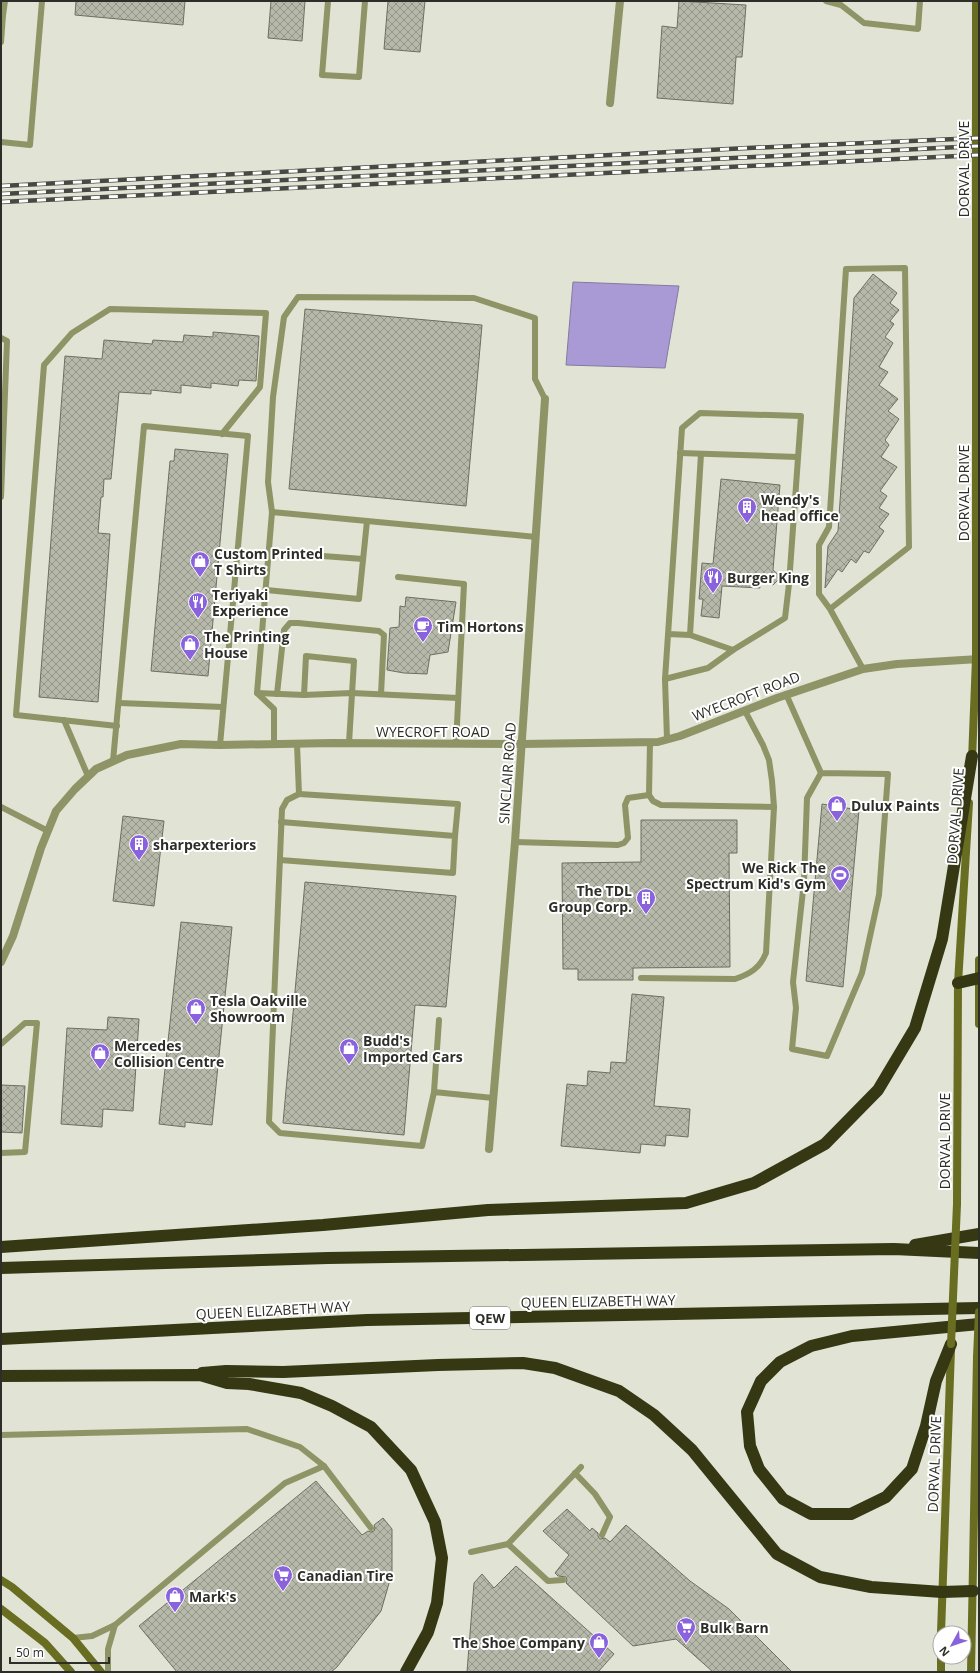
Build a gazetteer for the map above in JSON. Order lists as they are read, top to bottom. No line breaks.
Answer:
{"streets":{"highway":["QUEEN ELIZABETH WAY","QEW"],"main road":["DORVAL DRIVE"],"street":["WYECROFT ROAD","SINCLAIR ROAD"]},"crossings":[["DORVAL DRIVE","WYECROFT ROAD"],["WYECROFT ROAD","SINCLAIR ROAD"]],"places":{"building":["Wendy's head office","sharpexteriors","The TDL Group Corp."],"shop":["Custom Printed T Shirts","The Printing House","Dulux Paints","Tesla Oakville Showroom","Budd's Imported Cars","Mercedes Collision Centre","Mark's","The Shoe Company"],"restaurant":["Burger King","Teriyaki Experience"],"cafe":["Tim Hortons"],"sports":["We Rick The Spectrum Kid's Gym"],"supermarket":["Canadian Tire","Bulk Barn"]},"scale_bar":"50 m","north":"bottom left"}
